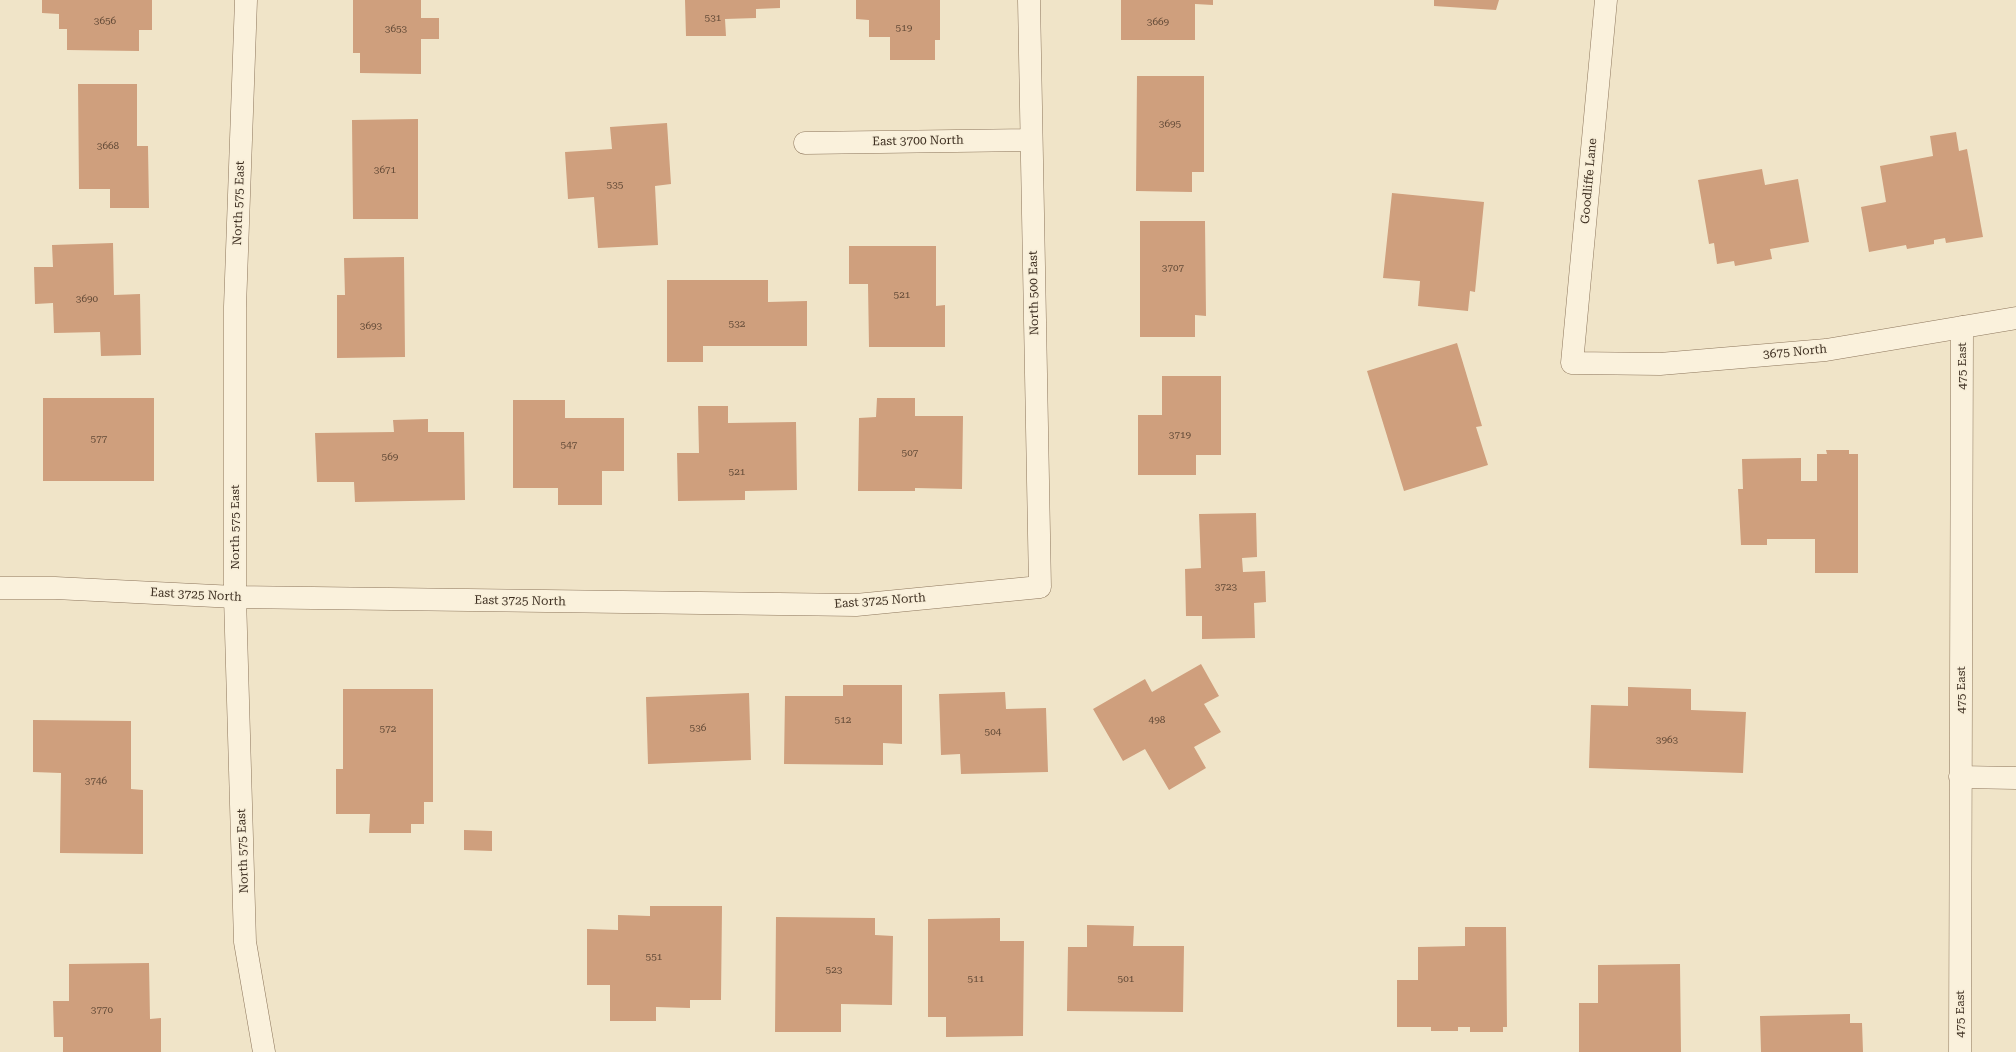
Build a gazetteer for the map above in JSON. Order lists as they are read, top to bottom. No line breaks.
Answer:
{"streets":{"street":["East 3700 North","Goodliffe Lane","North 575 East","North 500 East","3675 North","475 East","East 3725 North"]},"crossings":[["East 3700 North","North 500 East"],["Goodliffe Lane","3675 North"],["North 575 East","East 3725 North"],["North 500 East","East 3725 North"],["3675 North","475 East"]],"house_numbers":["531","3656","3669","519","3653","3695","3668","3671","535","3707","521","3690","532","3693","3719","577","547","507","569","521","3723","512","498","536","572","504","3963","3746","551","523","511","501","3770"]}
